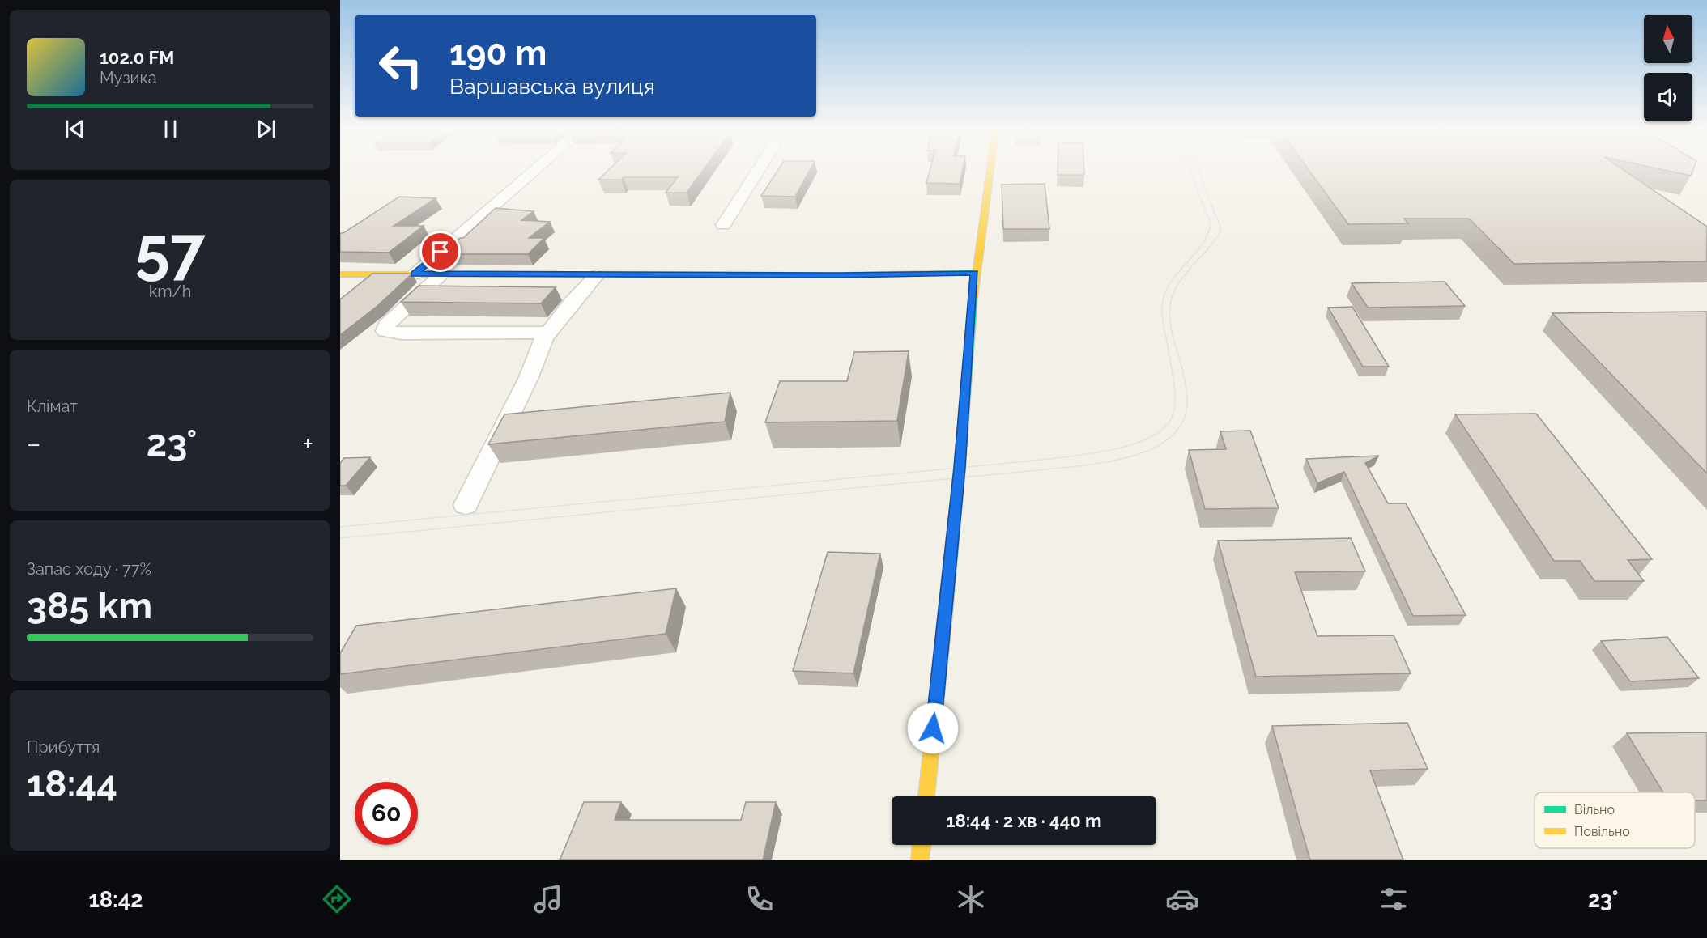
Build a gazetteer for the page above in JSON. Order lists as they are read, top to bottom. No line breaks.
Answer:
{"legend":["Вільно","Повільно"],"north":"top","page":{"turn":["190 m","Варшавська вулиця"],"song":["102.0 FM","Музика"],"tile":[["57","km/h"],"Клімат",["Запас ходу · 77%","385 km"],["Прибуття","18:44"]],"heat":["−","23°","+"],"limit":"60","trip":"18:44 · 2 хв · 440 m","tabs":["18:42","23°"]}}
